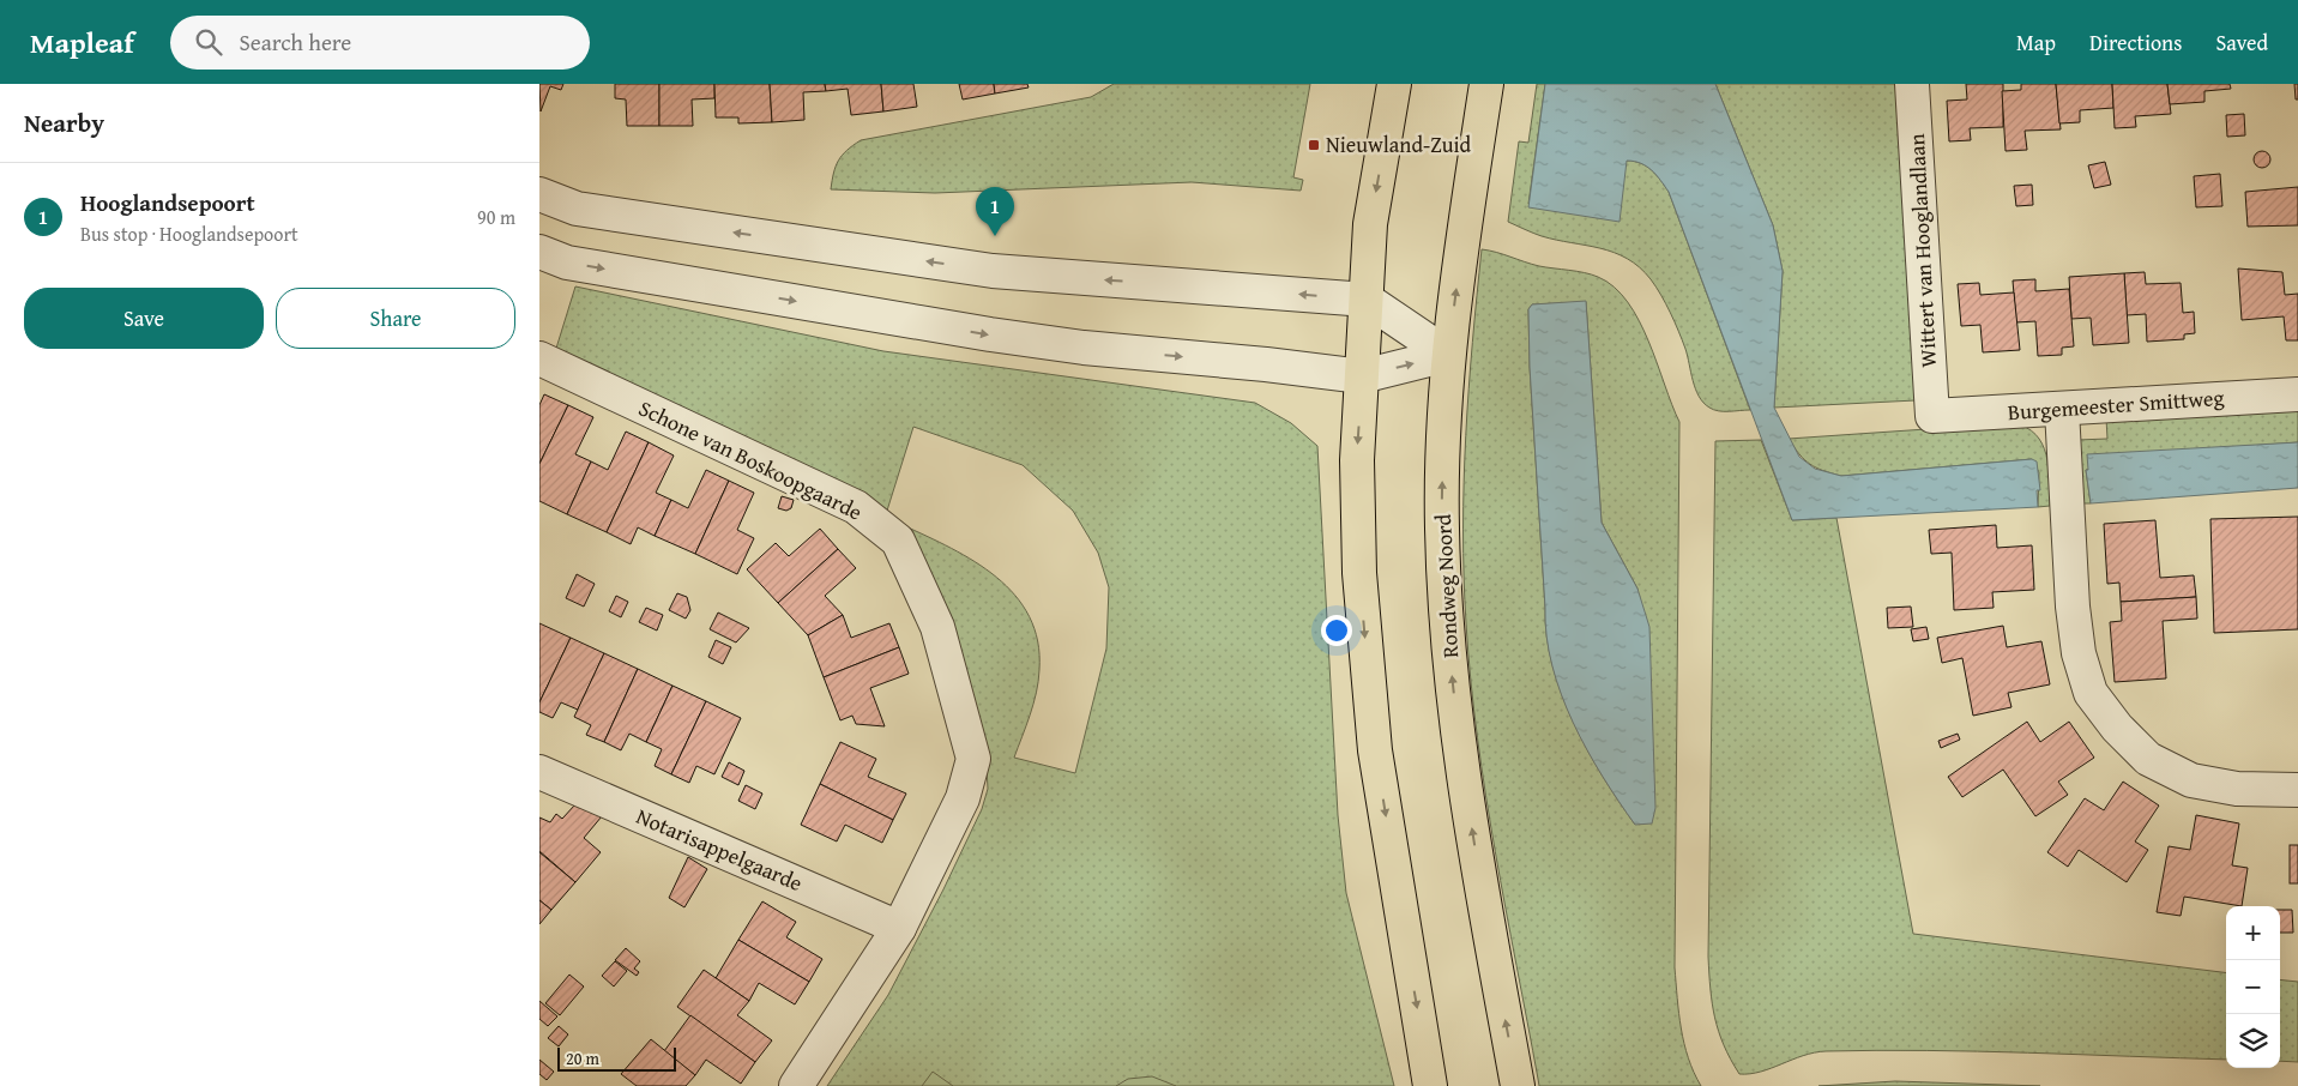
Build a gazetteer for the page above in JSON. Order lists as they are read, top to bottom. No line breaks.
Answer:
{"streets":{"main road":["Rondweg Noord"],"street":["Wittert van Hooglandlaan","Burgemeester Smittweg","Schone van Boskoopgaarde","Notarisappelgaarde"]},"crossings":[["Wittert van Hooglandlaan","Burgemeester Smittweg"],["Schone van Boskoopgaarde","Notarisappelgaarde"]],"places":{"transit":["Nieuwland-Zuid"]},"scale_bar":"20 m","page":{"header":"Mapleaf","search":"Search here","nav":["Map","Directions","Saved"],"heading":"Nearby","list":[{"mark":"1","name":"Hooglandsepoort","note":"Bus stop · Hooglandsepoort","value":"90 m"}],"pins":"1","buttons":["Save","Share"],"map_buttons":["+","−"],"scale":"20 m"}}
